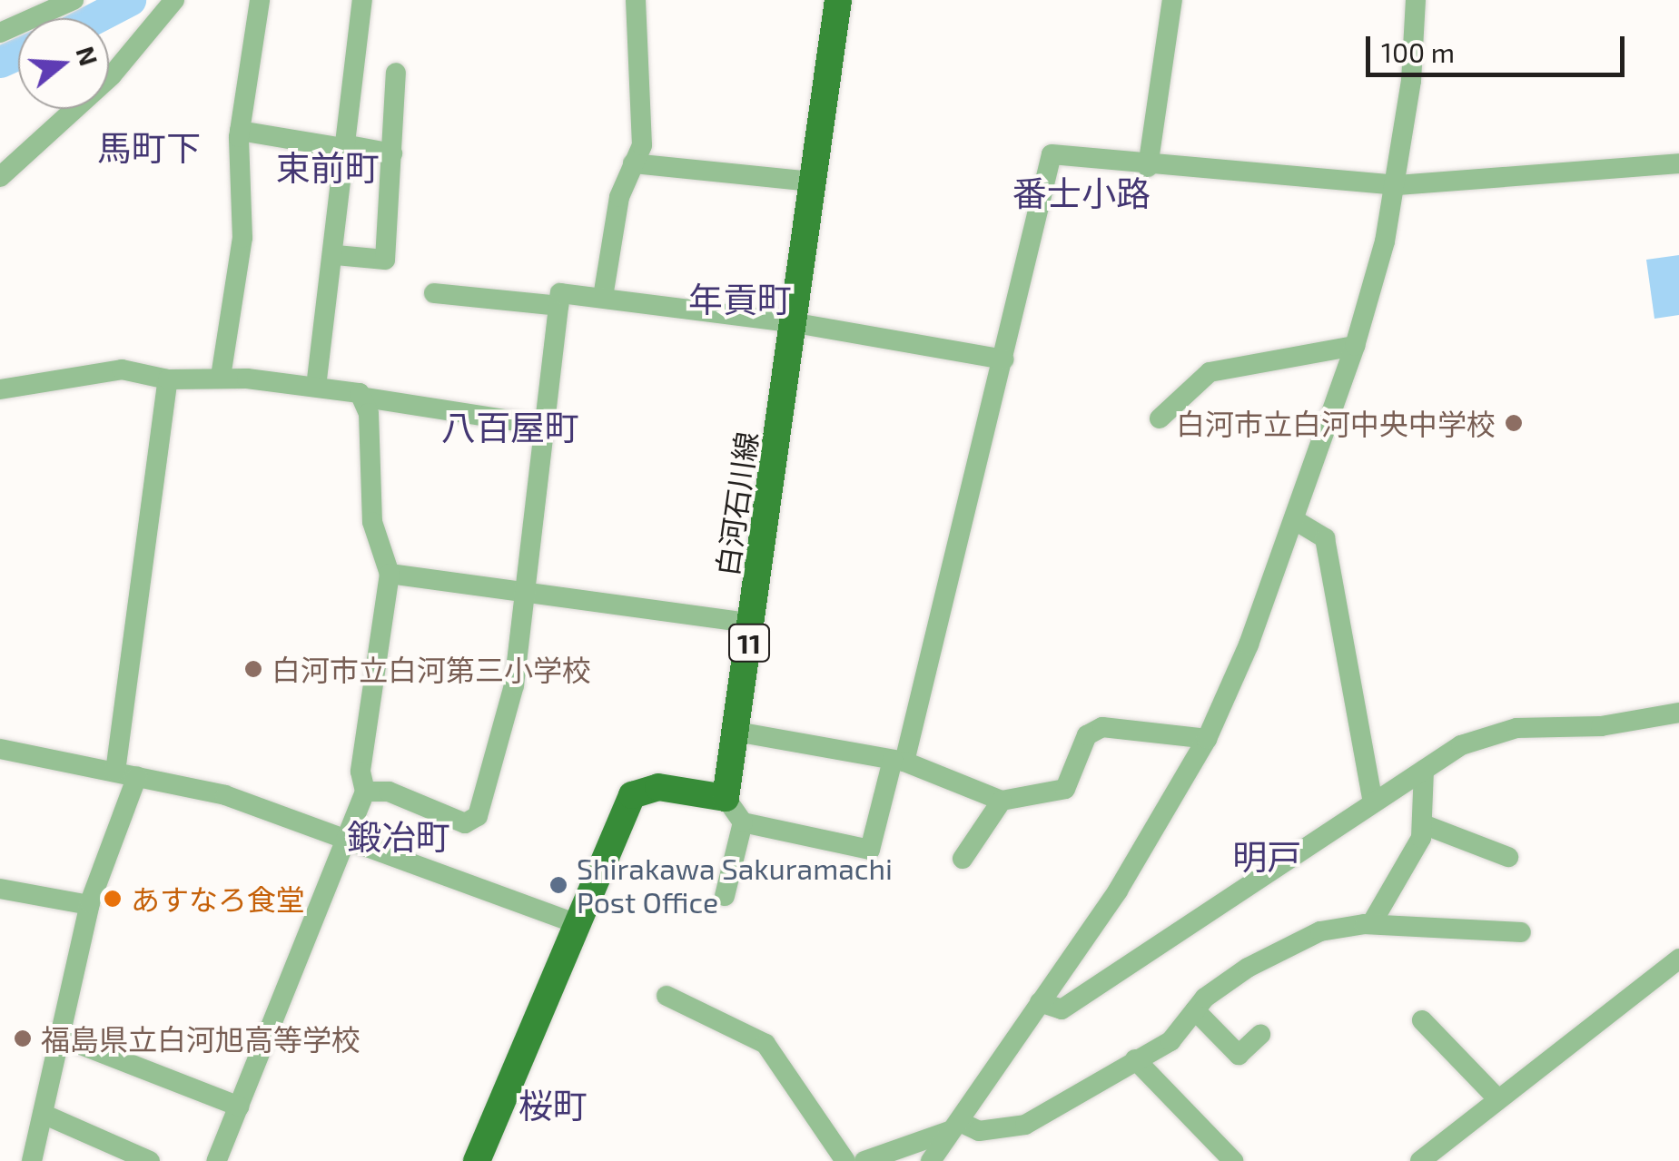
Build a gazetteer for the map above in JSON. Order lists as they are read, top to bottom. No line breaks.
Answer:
{"streets":{"main road":["白河石川線","11"]},"districts":["馬町下","束前町","番士小路","年貢町","八百屋町","鍛冶町","明戸","桜町"],"places":["白河市立白河中央中学校","白河市立白河第三小学校","Shirakawa Sakuramachi Post Office","あすなろ食堂","福島県立白河旭高等学校"],"scale_bar":"100 m","north":"right"}
